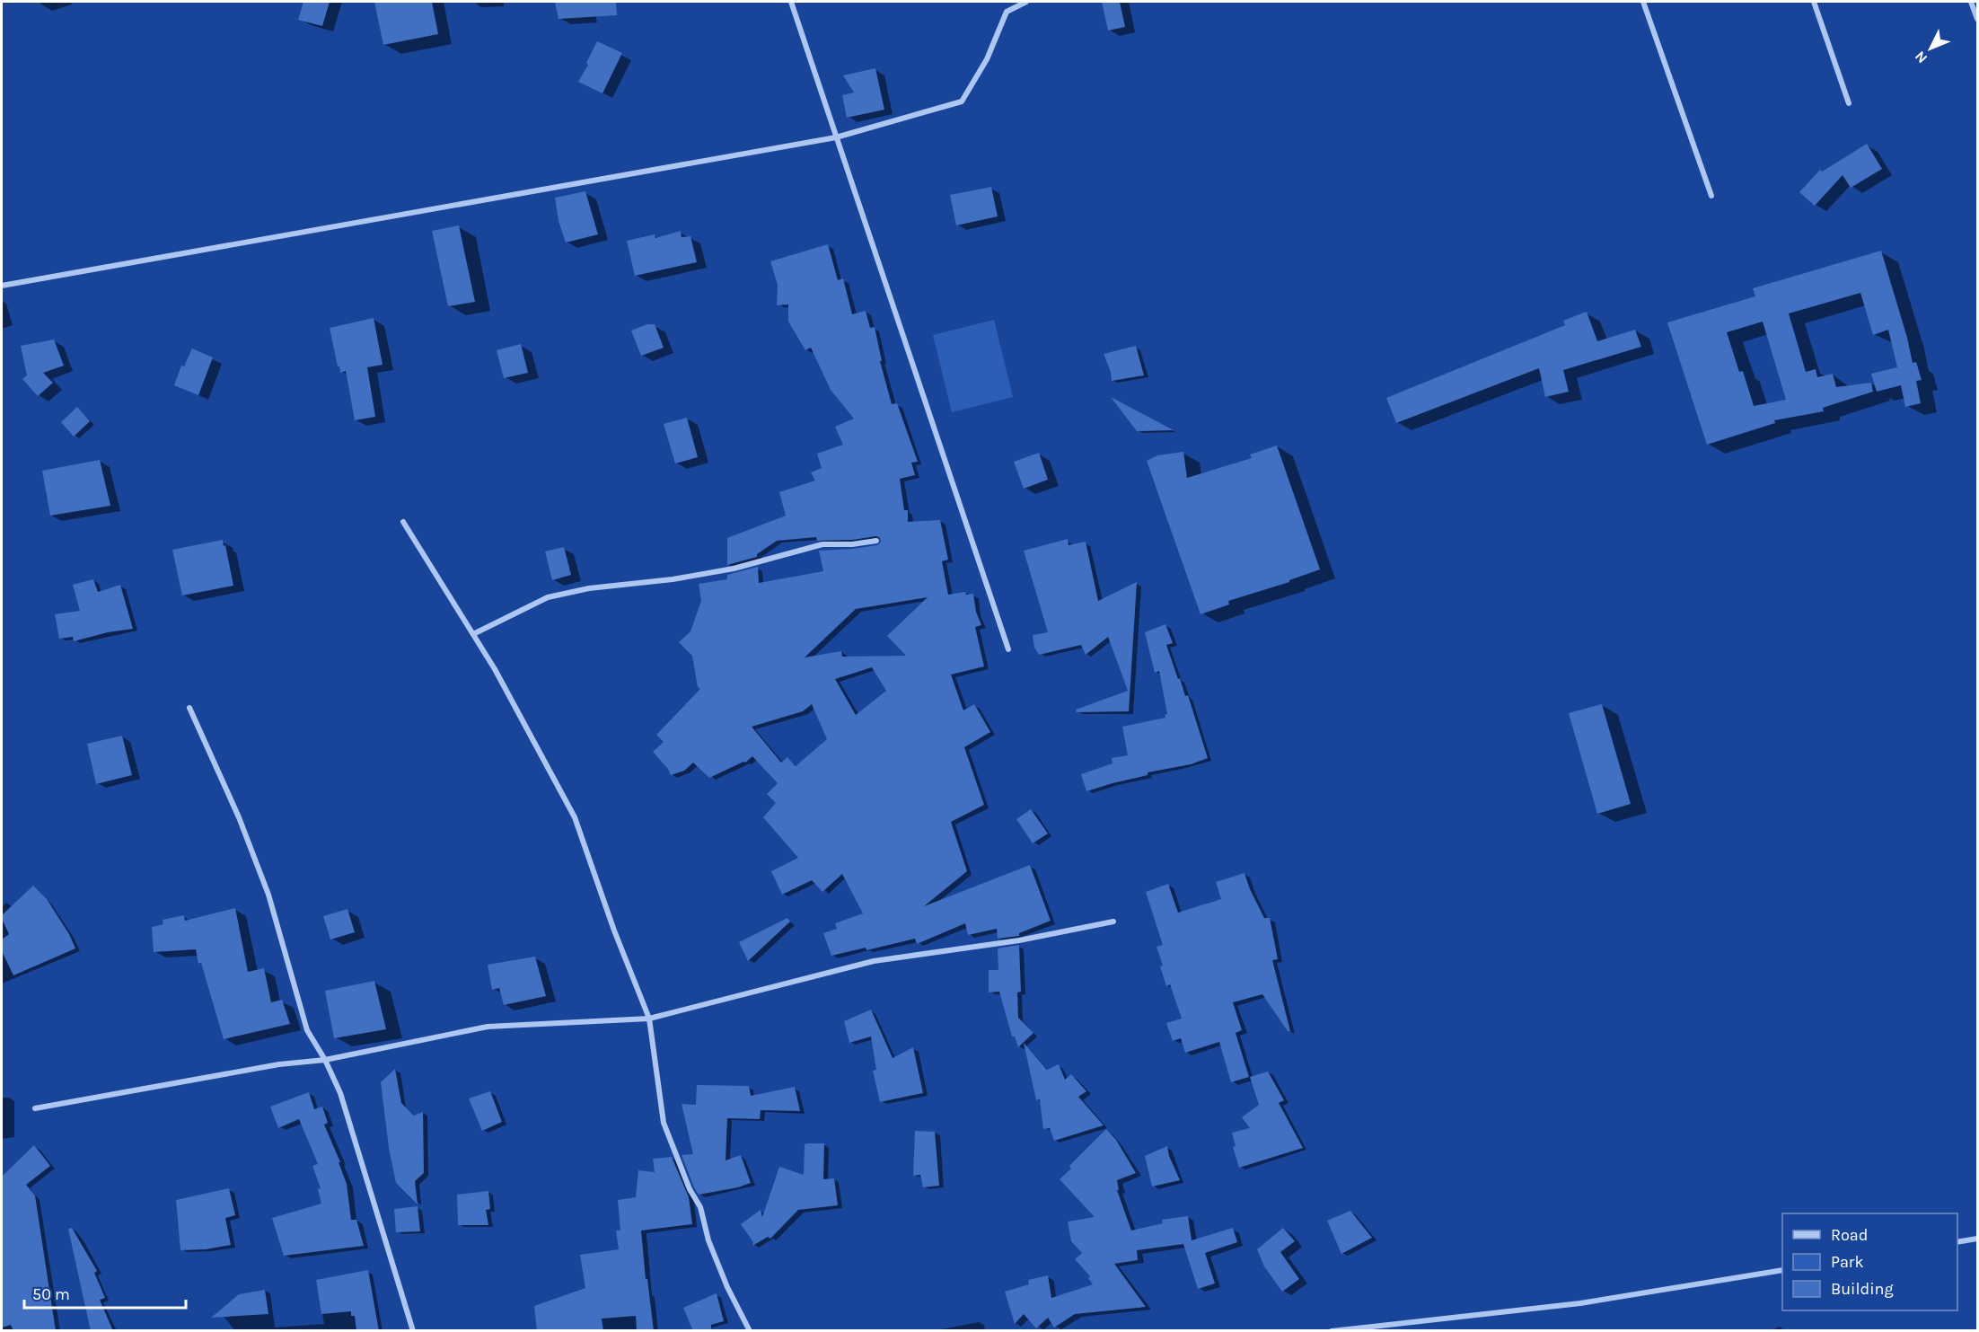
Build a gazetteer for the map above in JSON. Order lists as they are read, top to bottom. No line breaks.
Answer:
{"legend":["Road","Park","Building"],"scale_bar":"50 m","north":"bottom left"}
